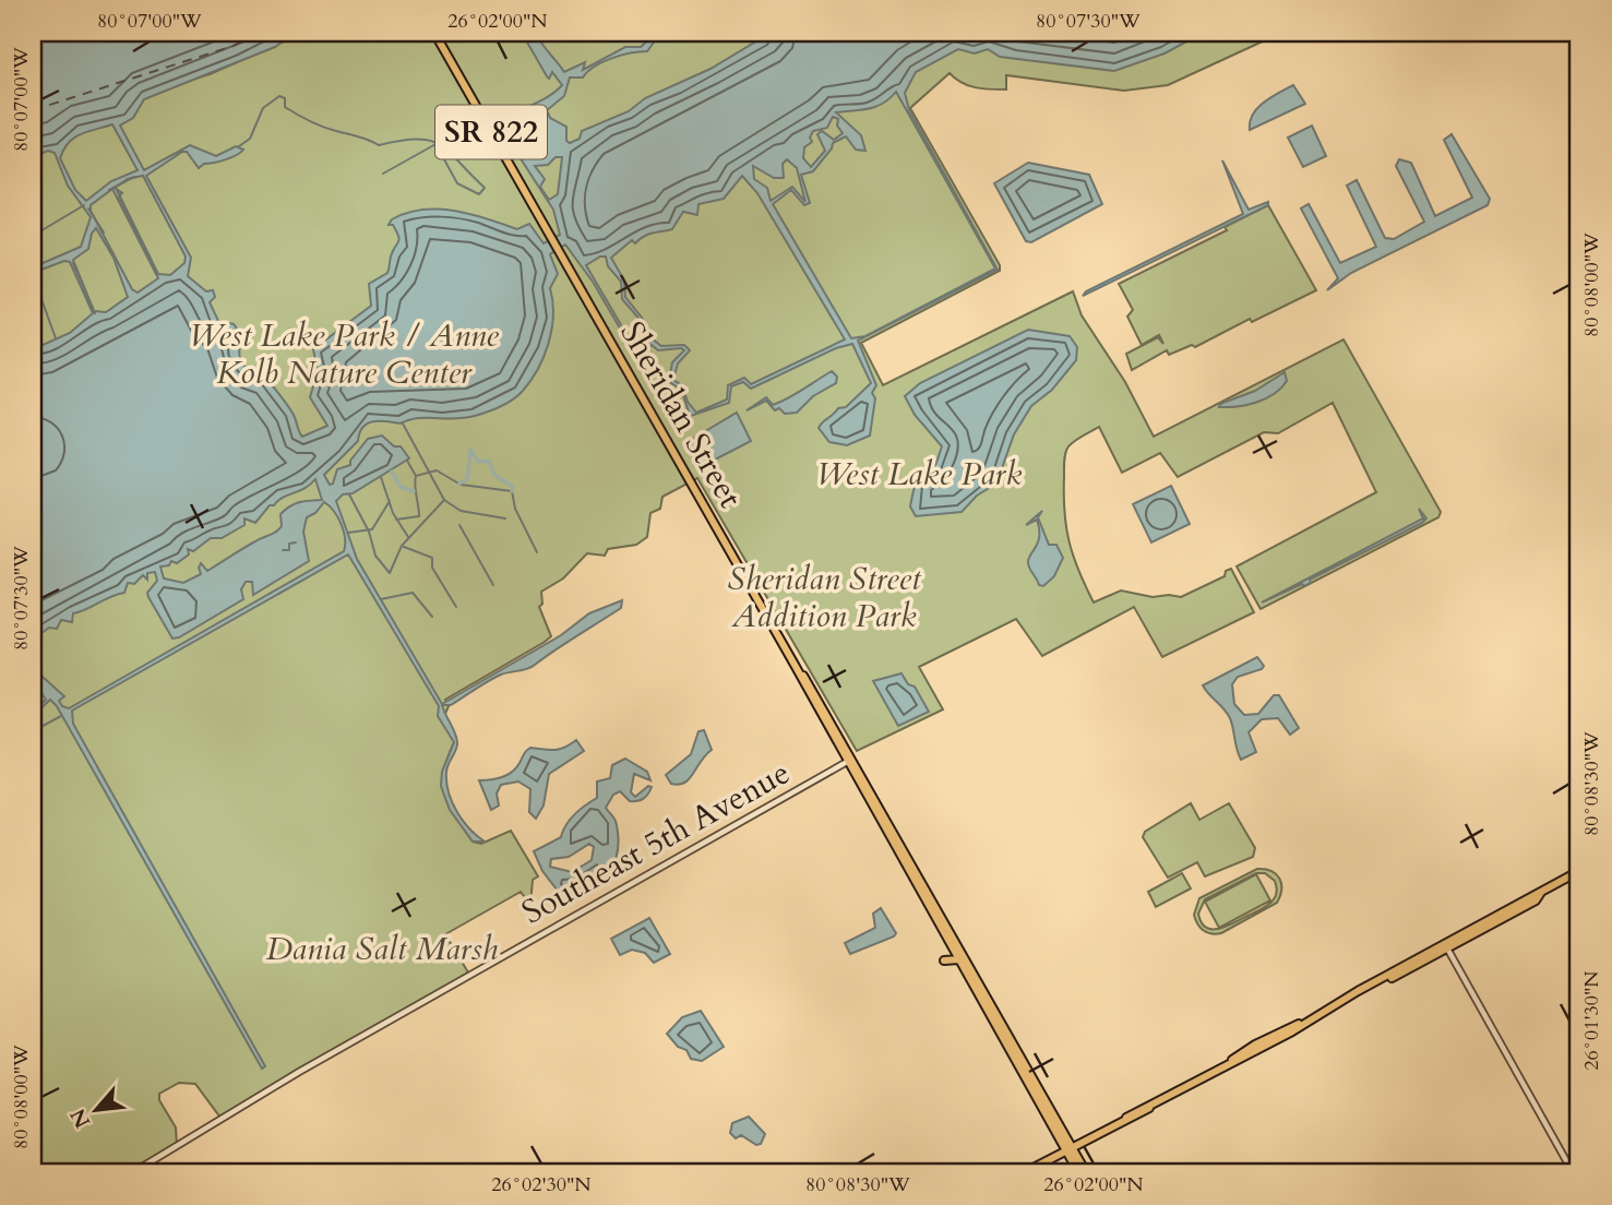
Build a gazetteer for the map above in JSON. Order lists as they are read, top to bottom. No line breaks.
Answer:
{"streets":{"main road":["SR 822","Sheridan Street"],"street":["Southeast 5th Avenue"]},"crossings":[["Sheridan Street","Southeast 5th Avenue"]],"parks":["West Lake Park / Anne Kolb Nature Center","West Lake Park","Sheridan Street Addition Park","Dania Salt Marsh"],"north":"bottom left","coordinates":["80°07'00\"W","26°02'00\"N","80°07'30\"W","80°08'00\"W","80°08'30\"W","26°01'30\"N","26°02'30\"N"]}
